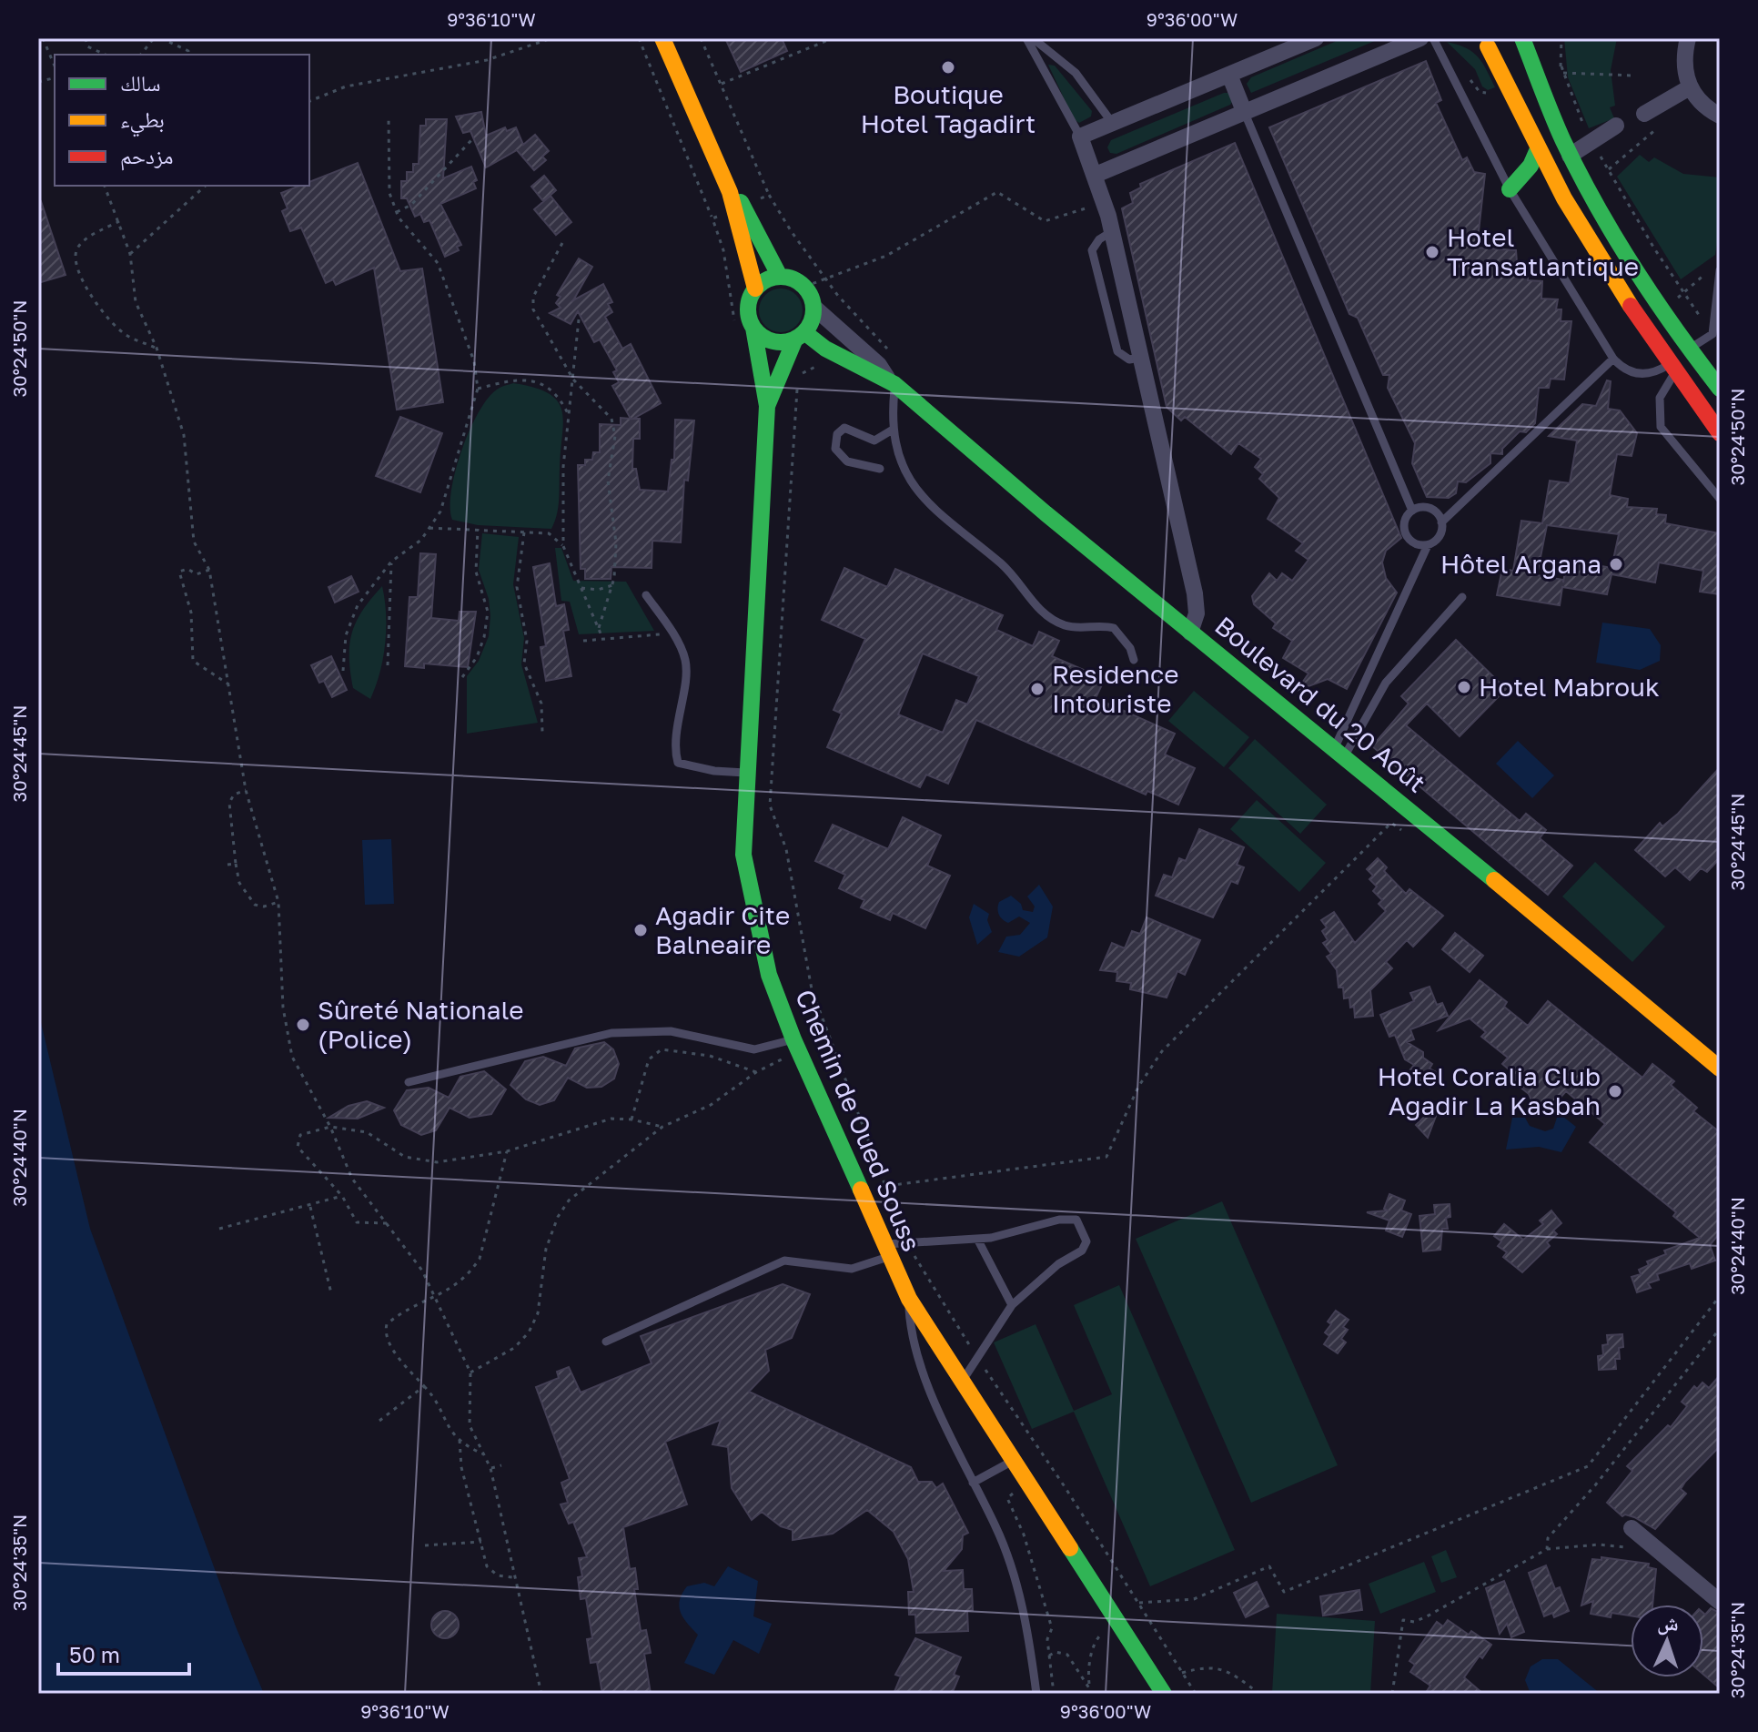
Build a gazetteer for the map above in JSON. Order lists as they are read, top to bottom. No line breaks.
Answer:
{"streets":{"street":["Boulevard du 20 Août","Chemin de Oued Souss"]},"crossings":[["Boulevard du 20 Août","Chemin de Oued Souss"]],"places":["Boutique Hotel Tagadirt","Hotel Transatlantique","Hôtel Argana","Hotel Mabrouk","Residence Intouriste","Agadir Cite Balneaire","Sûreté Nationale (Police)","Hotel Coralia Club Agadir La Kasbah"],"legend":["سالك","بطيء","مزدحم"],"scale_bar":"50 m","north":"top","coordinates":["9°36'10\"W","9°36'00\"W","30°24'50\"N","30°24'45\"N","30°24'40\"N","30°24'35\"N"]}
